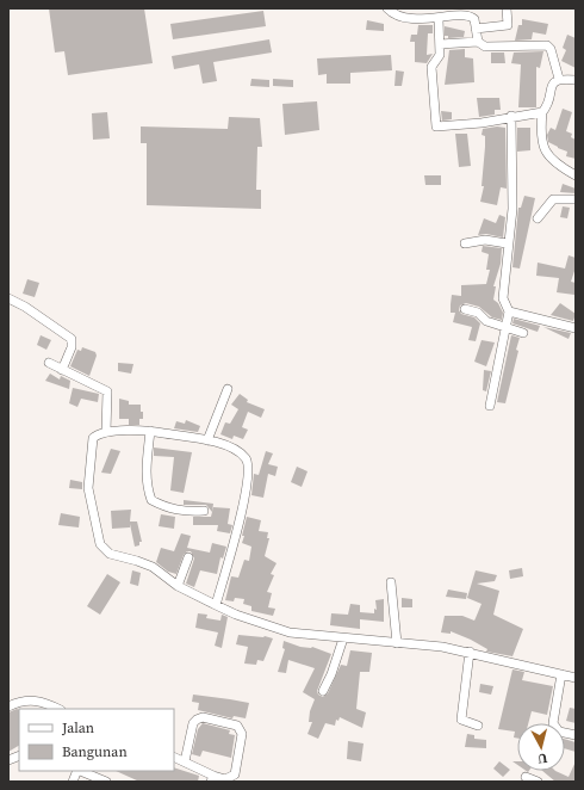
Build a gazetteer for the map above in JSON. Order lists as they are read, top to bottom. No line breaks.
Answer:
{"legend":["Jalan","Bangunan"],"north":"bottom"}
